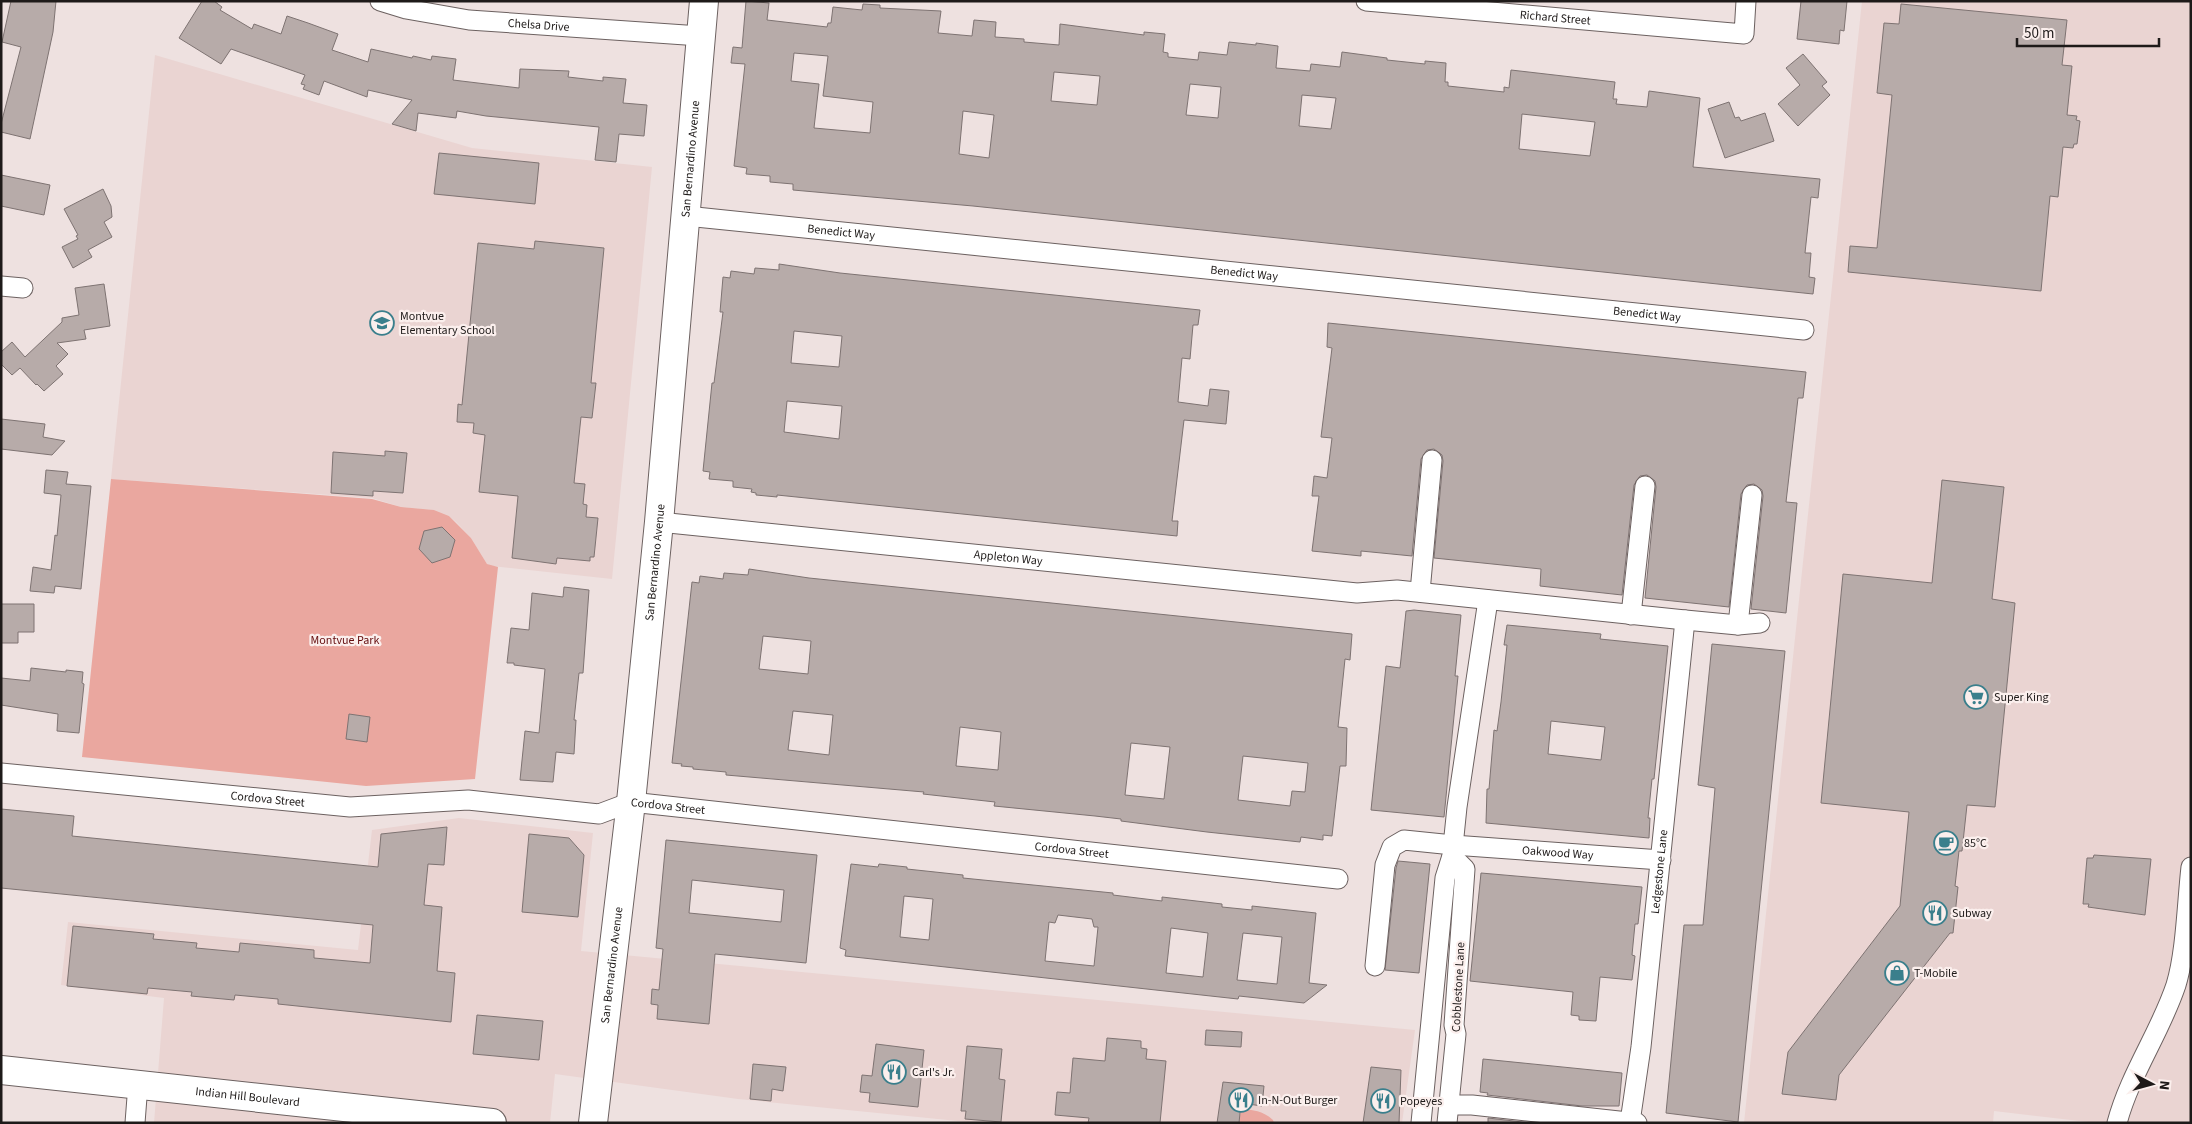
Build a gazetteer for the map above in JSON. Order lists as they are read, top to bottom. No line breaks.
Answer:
{"streets":{"main road":["San Bernardino Avenue","Indian Hill Boulevard"],"street":["Richard Street","Chelsa Drive","Benedict Way","Appleton Way","Cordova Street","Oakwood Way","Ledgestone Lane","Cobblestone Lane"]},"crossings":[["Chelsa Drive","San Bernardino Avenue"],["San Bernardino Avenue","Benedict Way"],["San Bernardino Avenue","Appleton Way"],["San Bernardino Avenue","Cordova Street"],["Appleton Way","Ledgestone Lane"],["Appleton Way","Cobblestone Lane"],["Oakwood Way","Ledgestone Lane"],["Oakwood Way","Cobblestone Lane"],["Ledgestone Lane","Cobblestone Lane"]],"parks":["Montvue Park"],"places":{"school or university":["Montvue Elementary School"],"supermarket":["Super King"],"cafe":["85°C"],"restaurant":["Subway","Carl's Jr.","In-N-Out Burger","Popeyes"],"shop":["T-Mobile"]},"scale_bar":"50 m","north":"right"}
